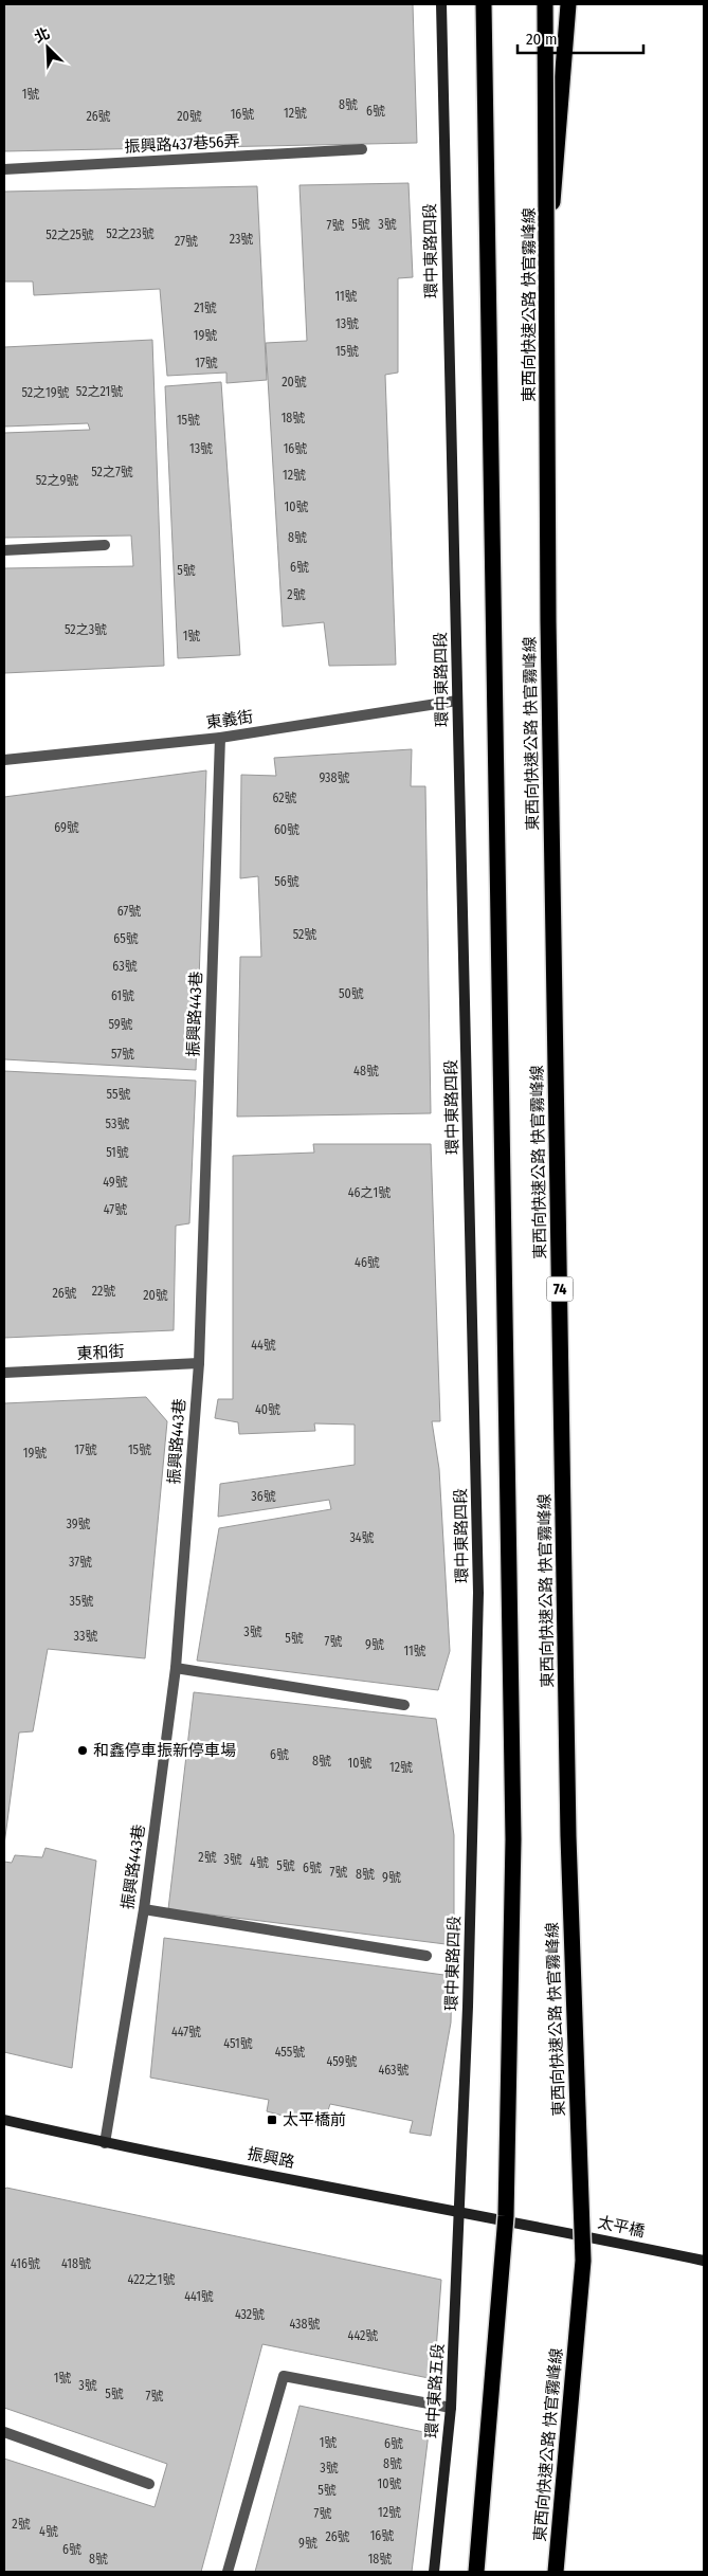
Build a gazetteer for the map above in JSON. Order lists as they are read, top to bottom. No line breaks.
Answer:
{"streets":{"highway":["東西向快速公路 快官霧峰線","74"],"street":["振興路437巷56弄","環中東路四段","東義街","振興路443巷","東和街","振興路","太平橋","環中東路五段"]},"crossings":[["環中東路四段","東義街"],["環中東路四段","振興路"],["環中東路四段","環中東路五段"],["東義街","振興路443巷"],["振興路443巷","東和街"],["振興路443巷","振興路"],["振興路","太平橋"],["振興路","環中東路五段"]],"places":{"other":["和鑫停車振新停車場"],"transit":["太平橋前"]},"house_numbers":["1號","8號","6號","12號","16號","26號","20號","5號","3號","7號","52之23號","52之25號","23號","27號","11號","21號","13號","19號","15號","17號","20號","52之21號","52之19號","18號","15號","13號","16號","52之7號","12號","52之9號","10號","8號","6號","5號","2號","52之3號","1號","938號","62號","69號","60號","56號","67號","52號","65號","63號","50號","61號","59號","57號","48號","55號","53號","51號","49號","46之1號","47號","46號","22號","26號","20號","44號","40號","17號","15號","19號","36號","39號","34號","37號","35號","3號","33號","5號","7號","9號","11號","6號","8號","10號","12號","2號","3號","4號","5號","6號","7號","8號","9號","447號","451號","455號","459號","463號","416號","418號","422之1號","441號","432號","438號","442號","1號","3號","5號","7號","1號","6號","8號","3號","10號","5號","12號","7號","2號","4號","16號","26號","9號","6號","8號","18號"],"scale_bar":"20 m","north":"top left"}
